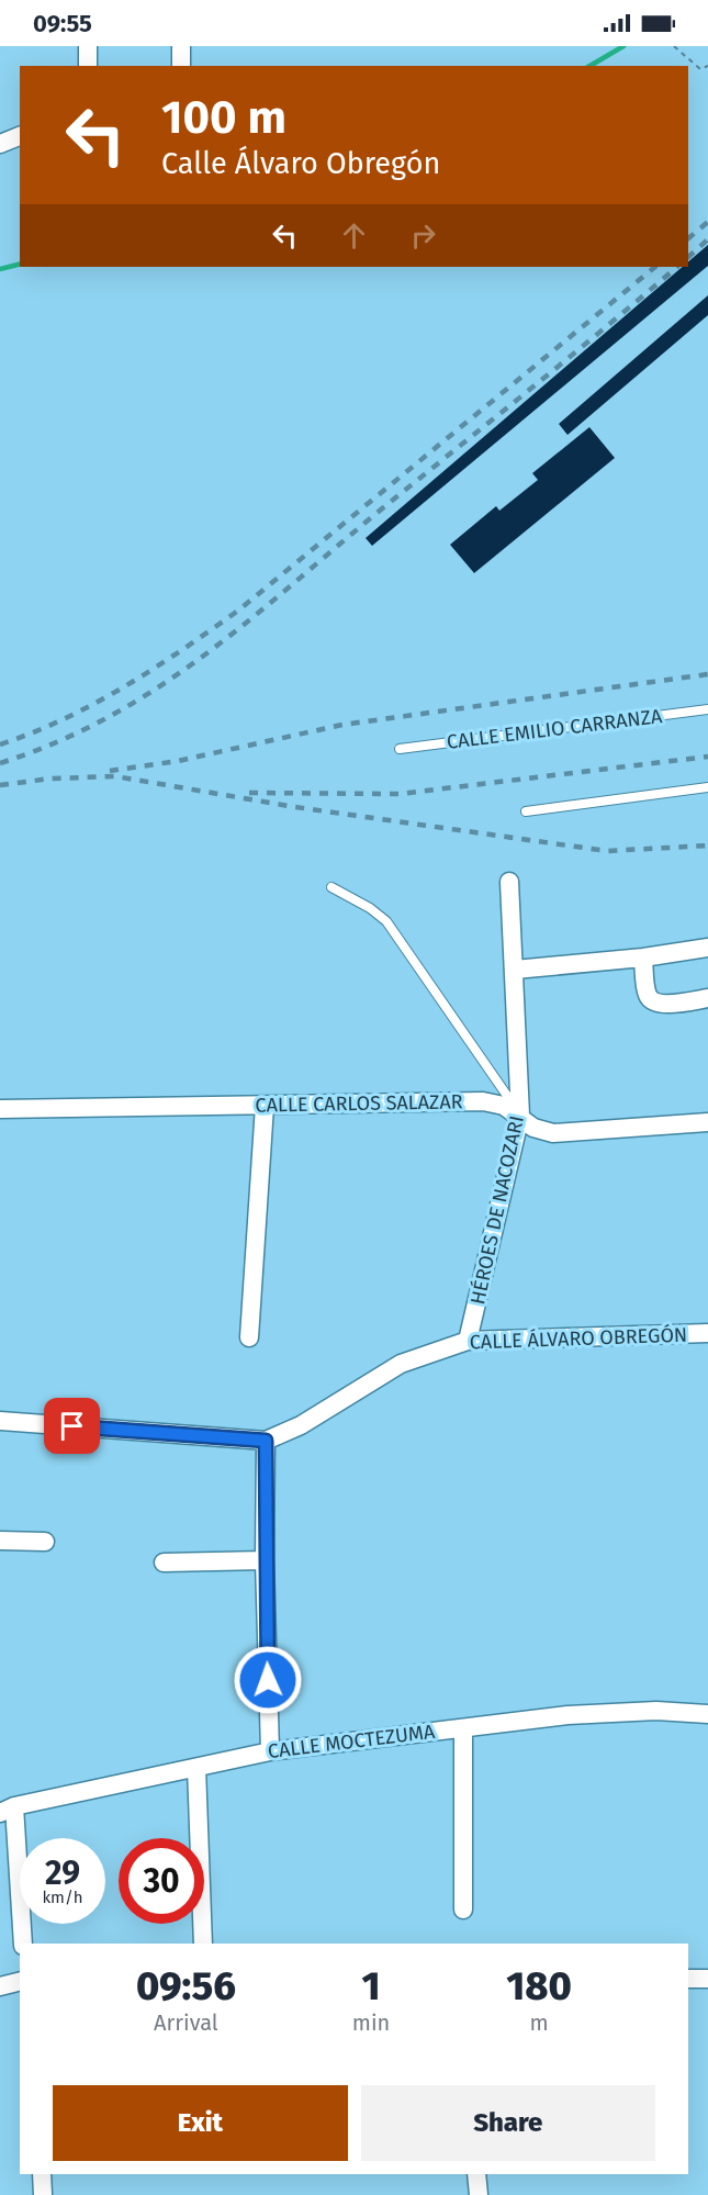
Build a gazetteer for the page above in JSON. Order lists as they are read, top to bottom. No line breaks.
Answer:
{"streets":{"street":["CALLE CARLOS SALAZAR","HÉROES DE NACOZARI","CALLE ÁLVARO OBREGÓN","CALLE MOCTEZUMA"],"lane":["CALLE EMILIO CARRANZA"]},"crossings":[["CALLE CARLOS SALAZAR","HÉROES DE NACOZARI"],["HÉROES DE NACOZARI","CALLE ÁLVARO OBREGÓN"]],"page":{"status":"09:55","turn":["100 m","Calle Álvaro Obregón"],"speed":"29 km/h","limit":"30","eta":["09:56","Arrival","1","min","180","m"],"buttons":["Exit","Share"]}}
